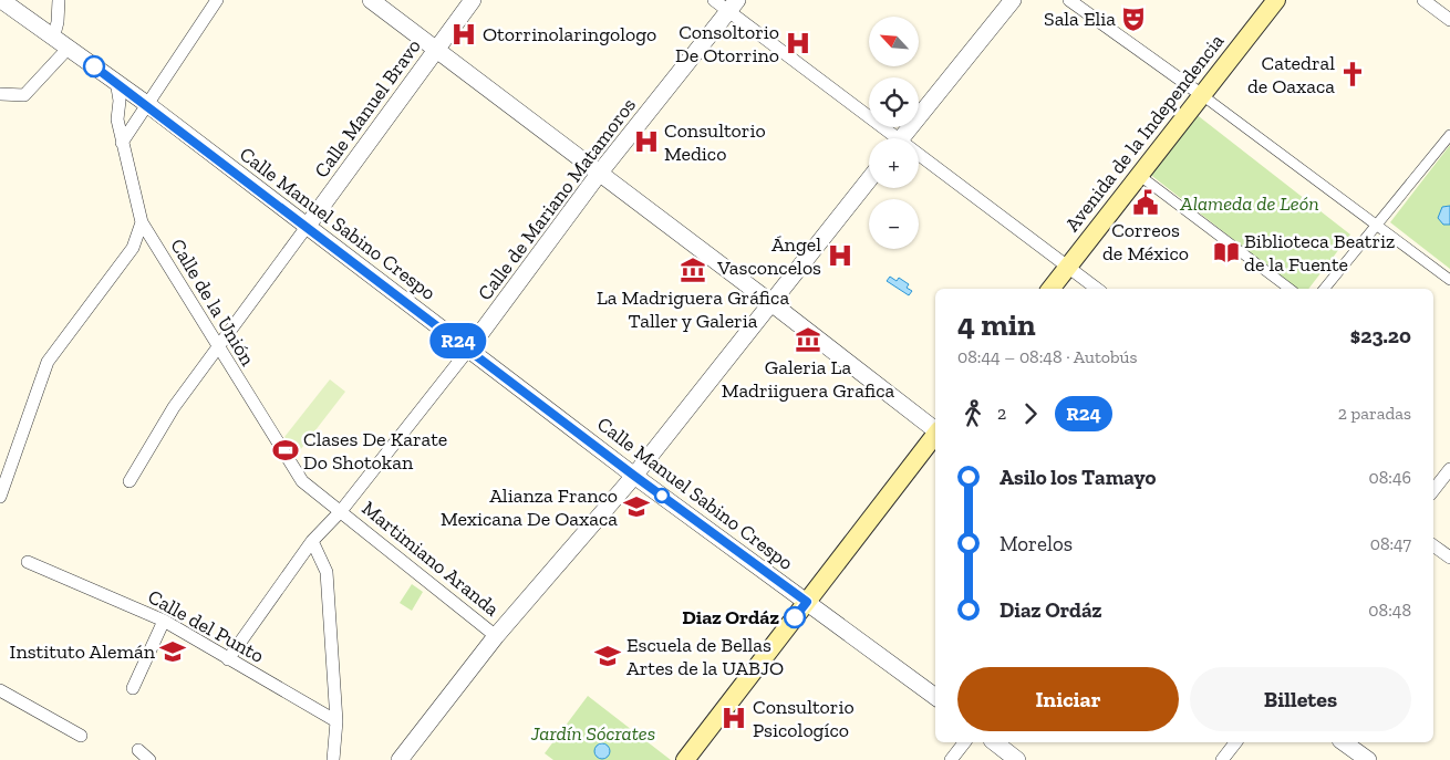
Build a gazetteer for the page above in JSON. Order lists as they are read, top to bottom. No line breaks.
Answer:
{"streets":{"main road":["Avenida de la Independencia"],"street":["Calle Manuel Bravo","Calle de Mariano Matamoros","Calle Manuel Sabino Crespo","Calle de la Unión","Martimiano Aranda","Calle del Punto"]},"crossings":[["Calle Manuel Bravo","Calle Manuel Sabino Crespo"],["Calle Manuel Bravo","Calle de la Unión"],["Calle de Mariano Matamoros","Calle Manuel Sabino Crespo"],["Calle de Mariano Matamoros","Calle de la Unión"],["Calle de Mariano Matamoros","Martimiano Aranda"],["Calle de Mariano Matamoros","Calle del Punto"],["Calle Manuel Sabino Crespo","Calle de la Unión"],["Calle de la Unión","Martimiano Aranda"]],"parks":["Alameda de León","Jardín Sócrates"],"places":{"theatre":["Sala Elia"],"hospital":["Otorrinolaringologo","Consoltorio De Otorrino","Consultorio Medico","Ángel Vasconcelos","Consultorio Psicologíco"],"church":["Catedral de Oaxaca"],"public building":["Correos de México"],"library":["Biblioteca Beatriz de la Fuente"],"museum":["La Madriguera Gráfica Taller y Galeria","Galeria La Madriiguera Grafica"],"sports":["Clases De Karate Do Shotokan"],"school or university":["Alianza Franco Mexicana De Oaxaca","Instituto Alemán","Escuela de Bellas Artes de la UABJO"],"other":["Diaz Ordáz"]},"lines":["bus line R24"],"north":"top left","page":{"on_map":"R24","map_buttons":["+","−"],"heading":["4 min","08:44 – 08:48 · Autobús","$23.20"],"legs":["2","R24","2 paradas"],"list":[{"name":"Asilo los Tamayo","value":"08:46"},{"name":"Morelos","value":"08:47"},{"name":"Diaz Ordáz","value":"08:48"}],"buttons":["Iniciar","Billetes"]}}
